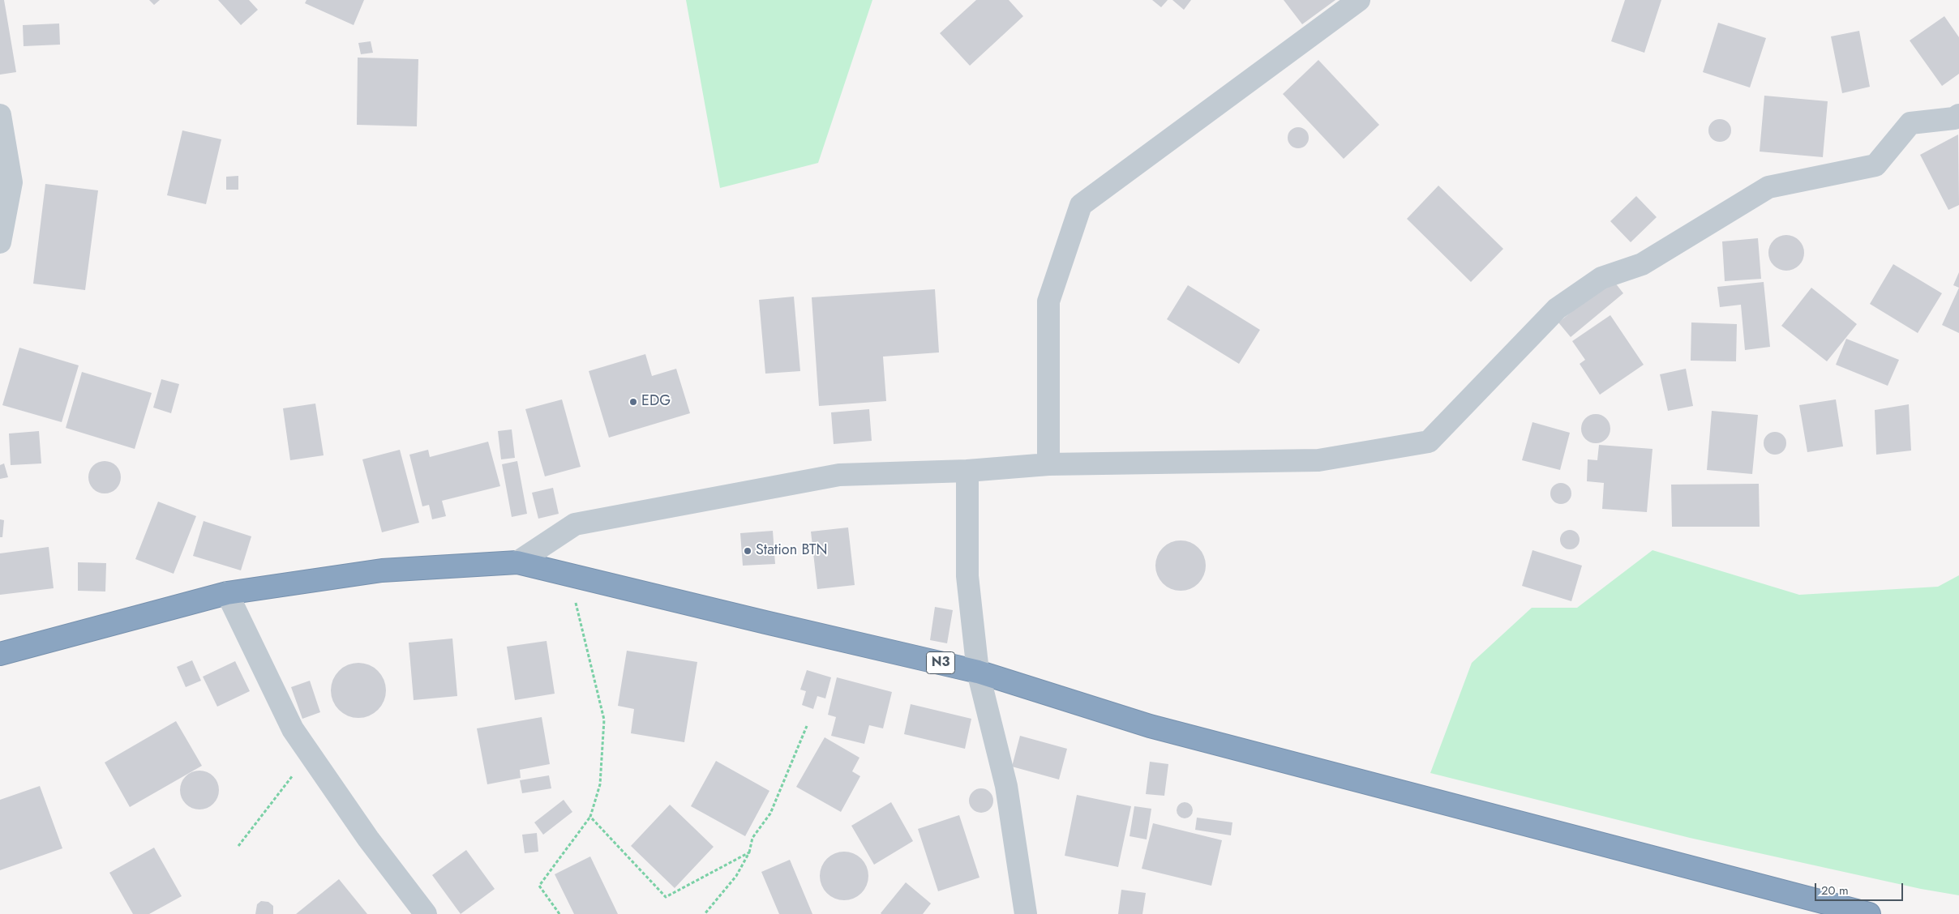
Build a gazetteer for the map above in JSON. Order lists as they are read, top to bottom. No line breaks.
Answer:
{"streets":{"highway":["N3"]},"places":["EDG","Station BTN"],"scale_bar":"20 m"}
